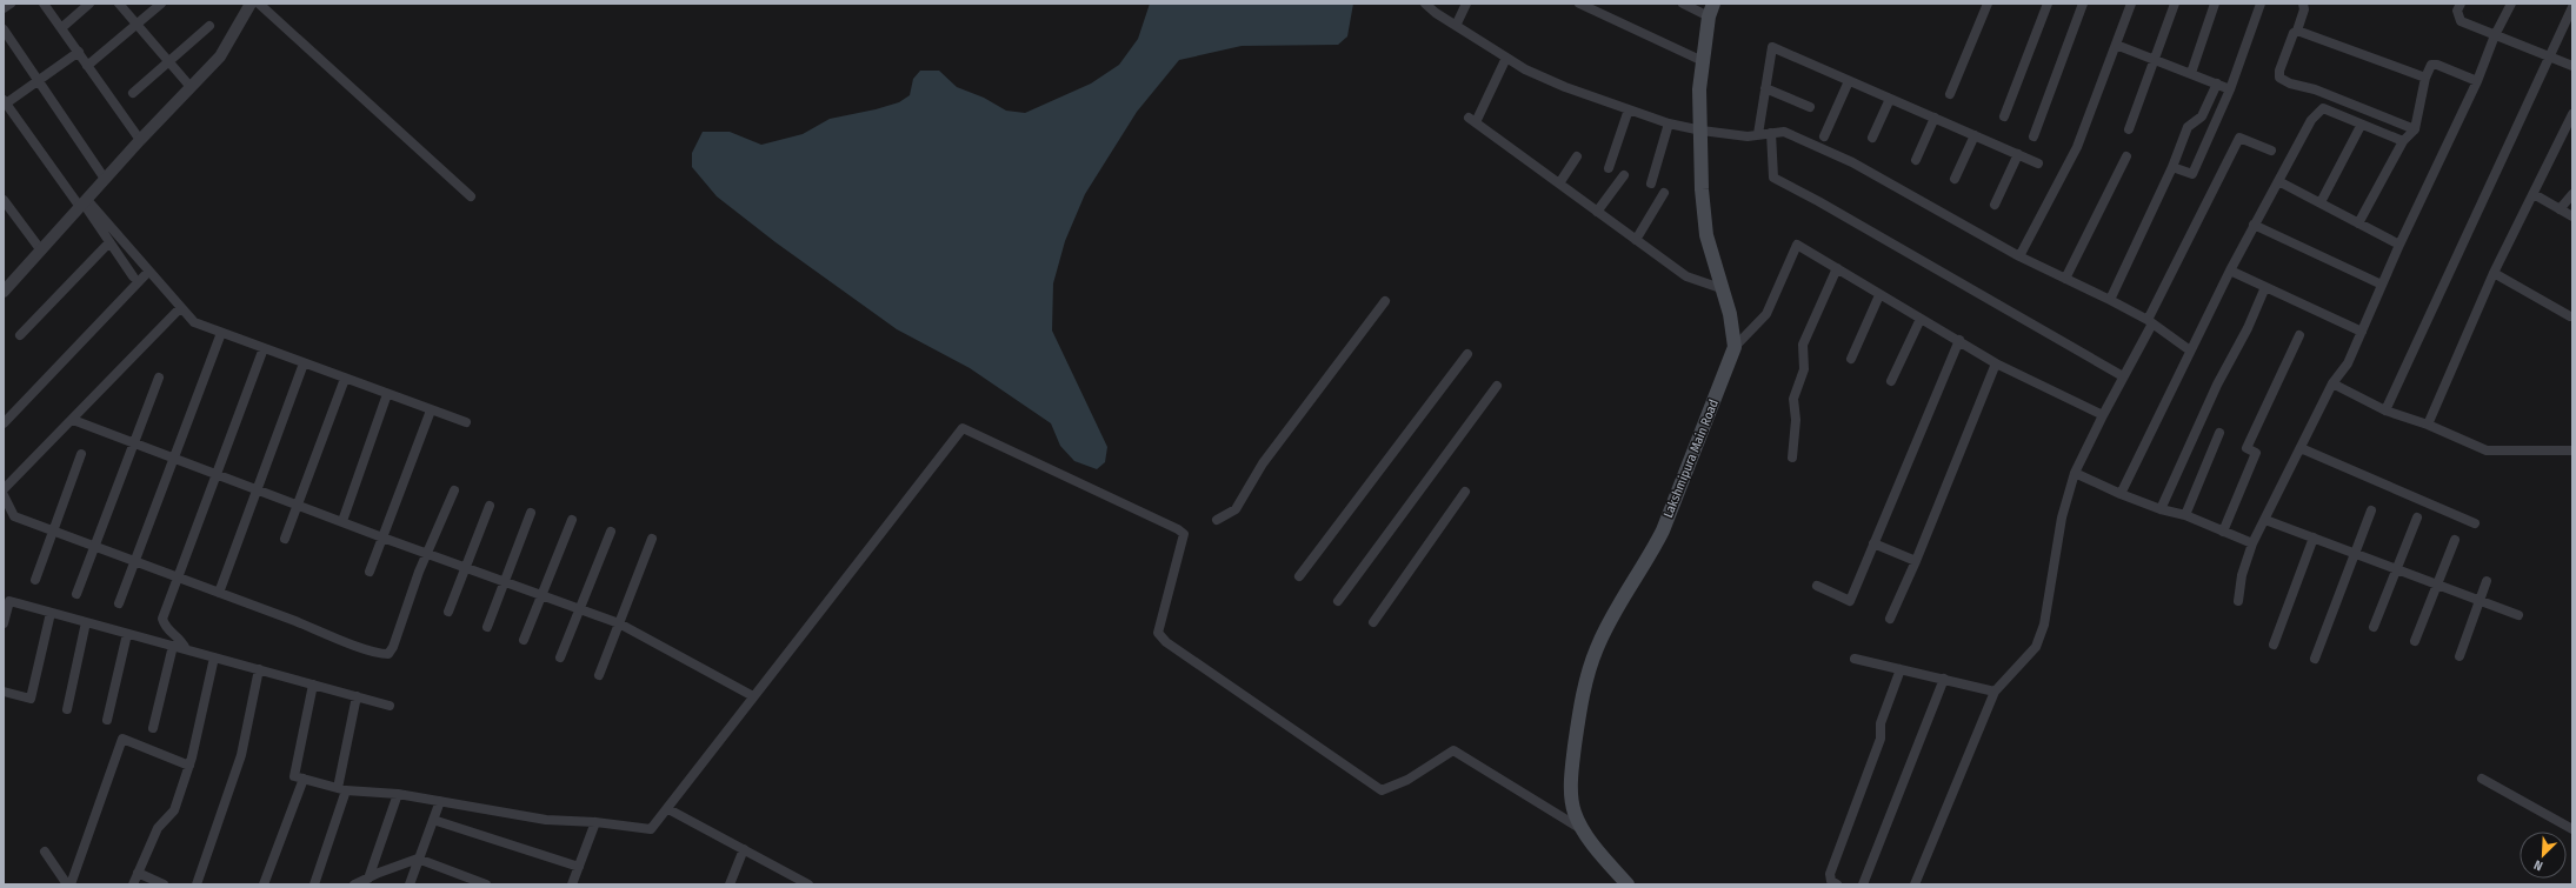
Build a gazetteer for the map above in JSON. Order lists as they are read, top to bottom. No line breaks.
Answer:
{"streets":{"main road":["Lakshmipura Main Road"]},"north":"bottom left"}
